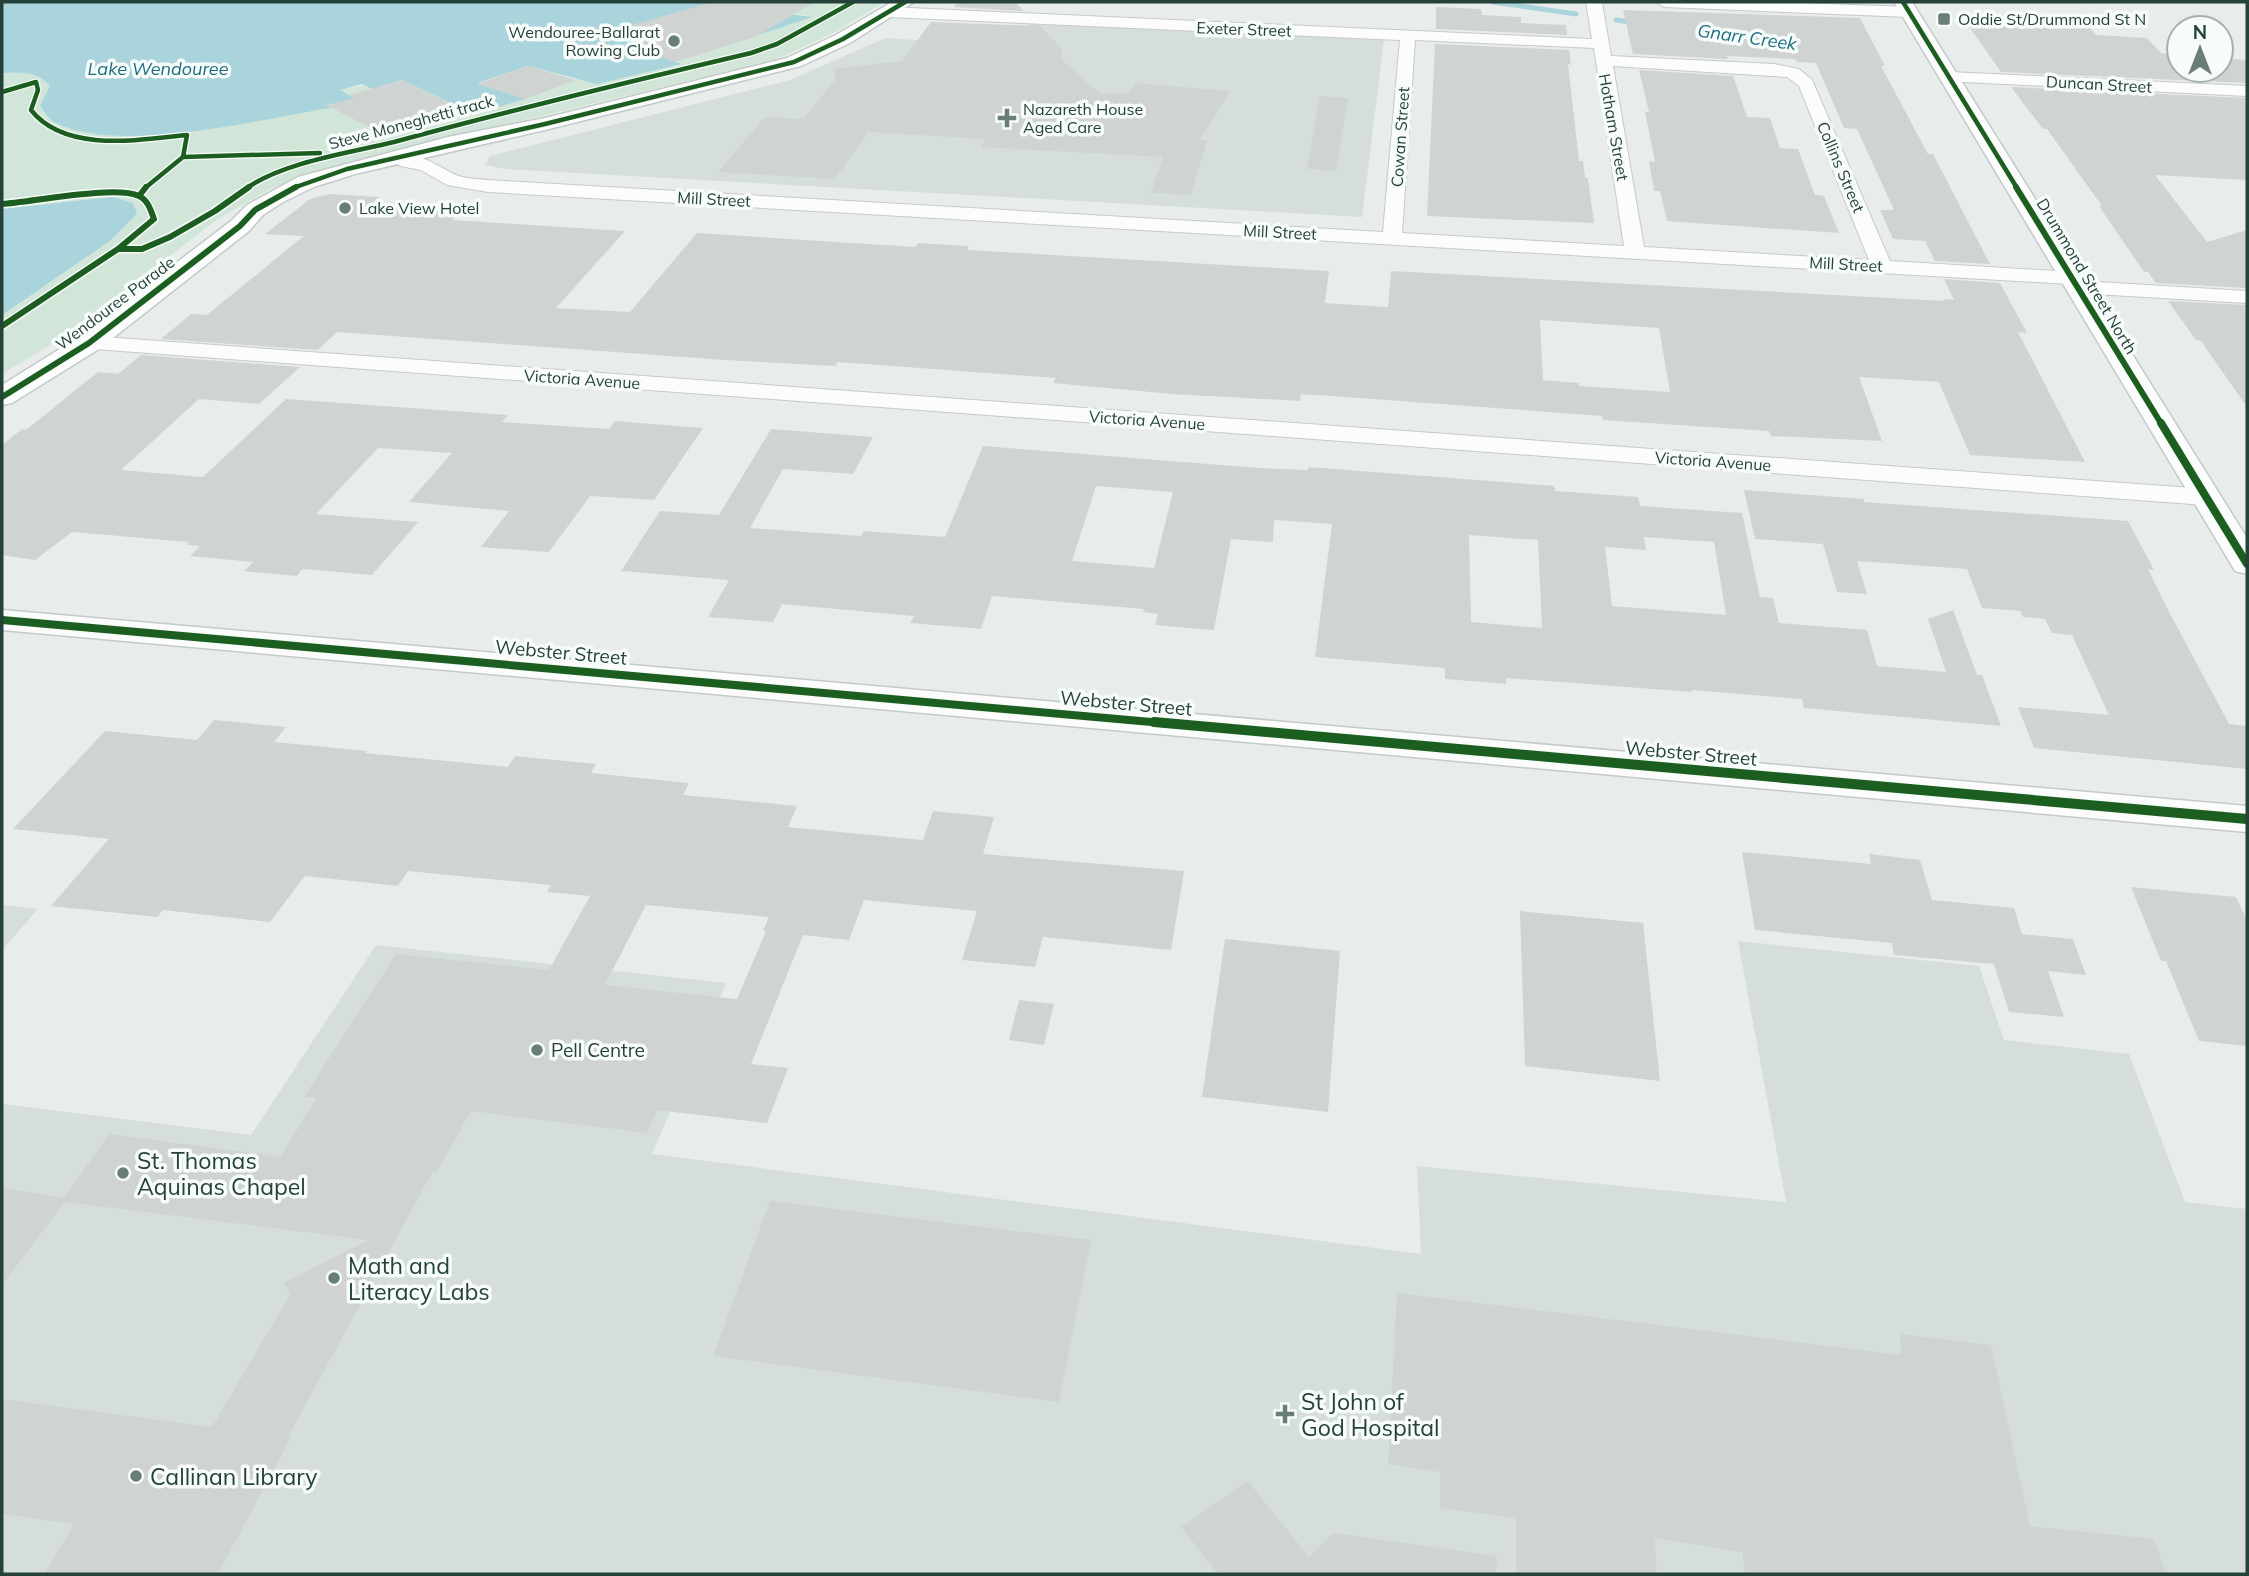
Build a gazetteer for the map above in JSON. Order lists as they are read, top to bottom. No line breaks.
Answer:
{"streets":{"street":["Exeter Street","Duncan Street","Hotham Street","Cowan Street","Collins Street","Mill Street","Drummond Street North","Wendouree Parade","Victoria Avenue","Webster Street"],"cycle path":["Steve Moneghetti track"]},"crossings":[["Exeter Street","Hotham Street"],["Exeter Street","Cowan Street"],["Exeter Street","Collins Street"],["Exeter Street","Wendouree Parade"],["Duncan Street","Drummond Street North"],["Hotham Street","Collins Street"],["Hotham Street","Mill Street"],["Cowan Street","Mill Street"],["Collins Street","Mill Street"],["Mill Street","Drummond Street North"],["Mill Street","Wendouree Parade"],["Drummond Street North","Victoria Avenue"],["Wendouree Parade","Victoria Avenue"]],"water":["Gnarr Creek","Lake Wendouree"],"places":{"transit":["Oddie St/Drummond St N"],"other":["Wendouree-Ballarat Rowing Club","Lake View Hotel","Pell Centre","St. Thomas Aquinas Chapel","Math and Literacy Labs","Callinan Library"],"health":["Nazareth House Aged Care","St John of God Hospital"]},"north":"top"}
